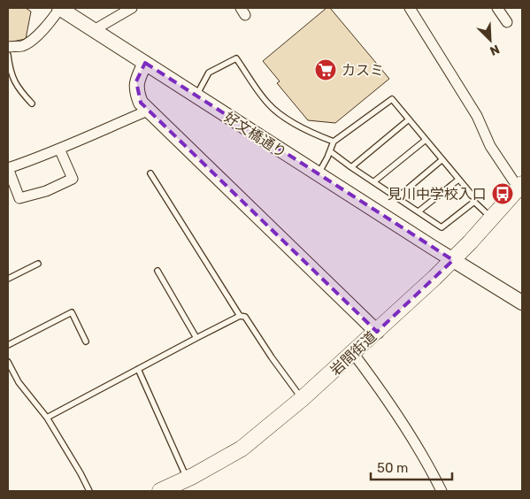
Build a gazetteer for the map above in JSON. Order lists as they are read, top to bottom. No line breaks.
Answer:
{"streets":{"main road":["岩間街道"],"street":["好文橋通り"]},"crossings":[["好文橋通り","岩間街道"]],"places":{"supermarket":["カスミ"],"bus stop":["見川中学校入口"]},"scale_bar":"50 m","north":"bottom right"}
